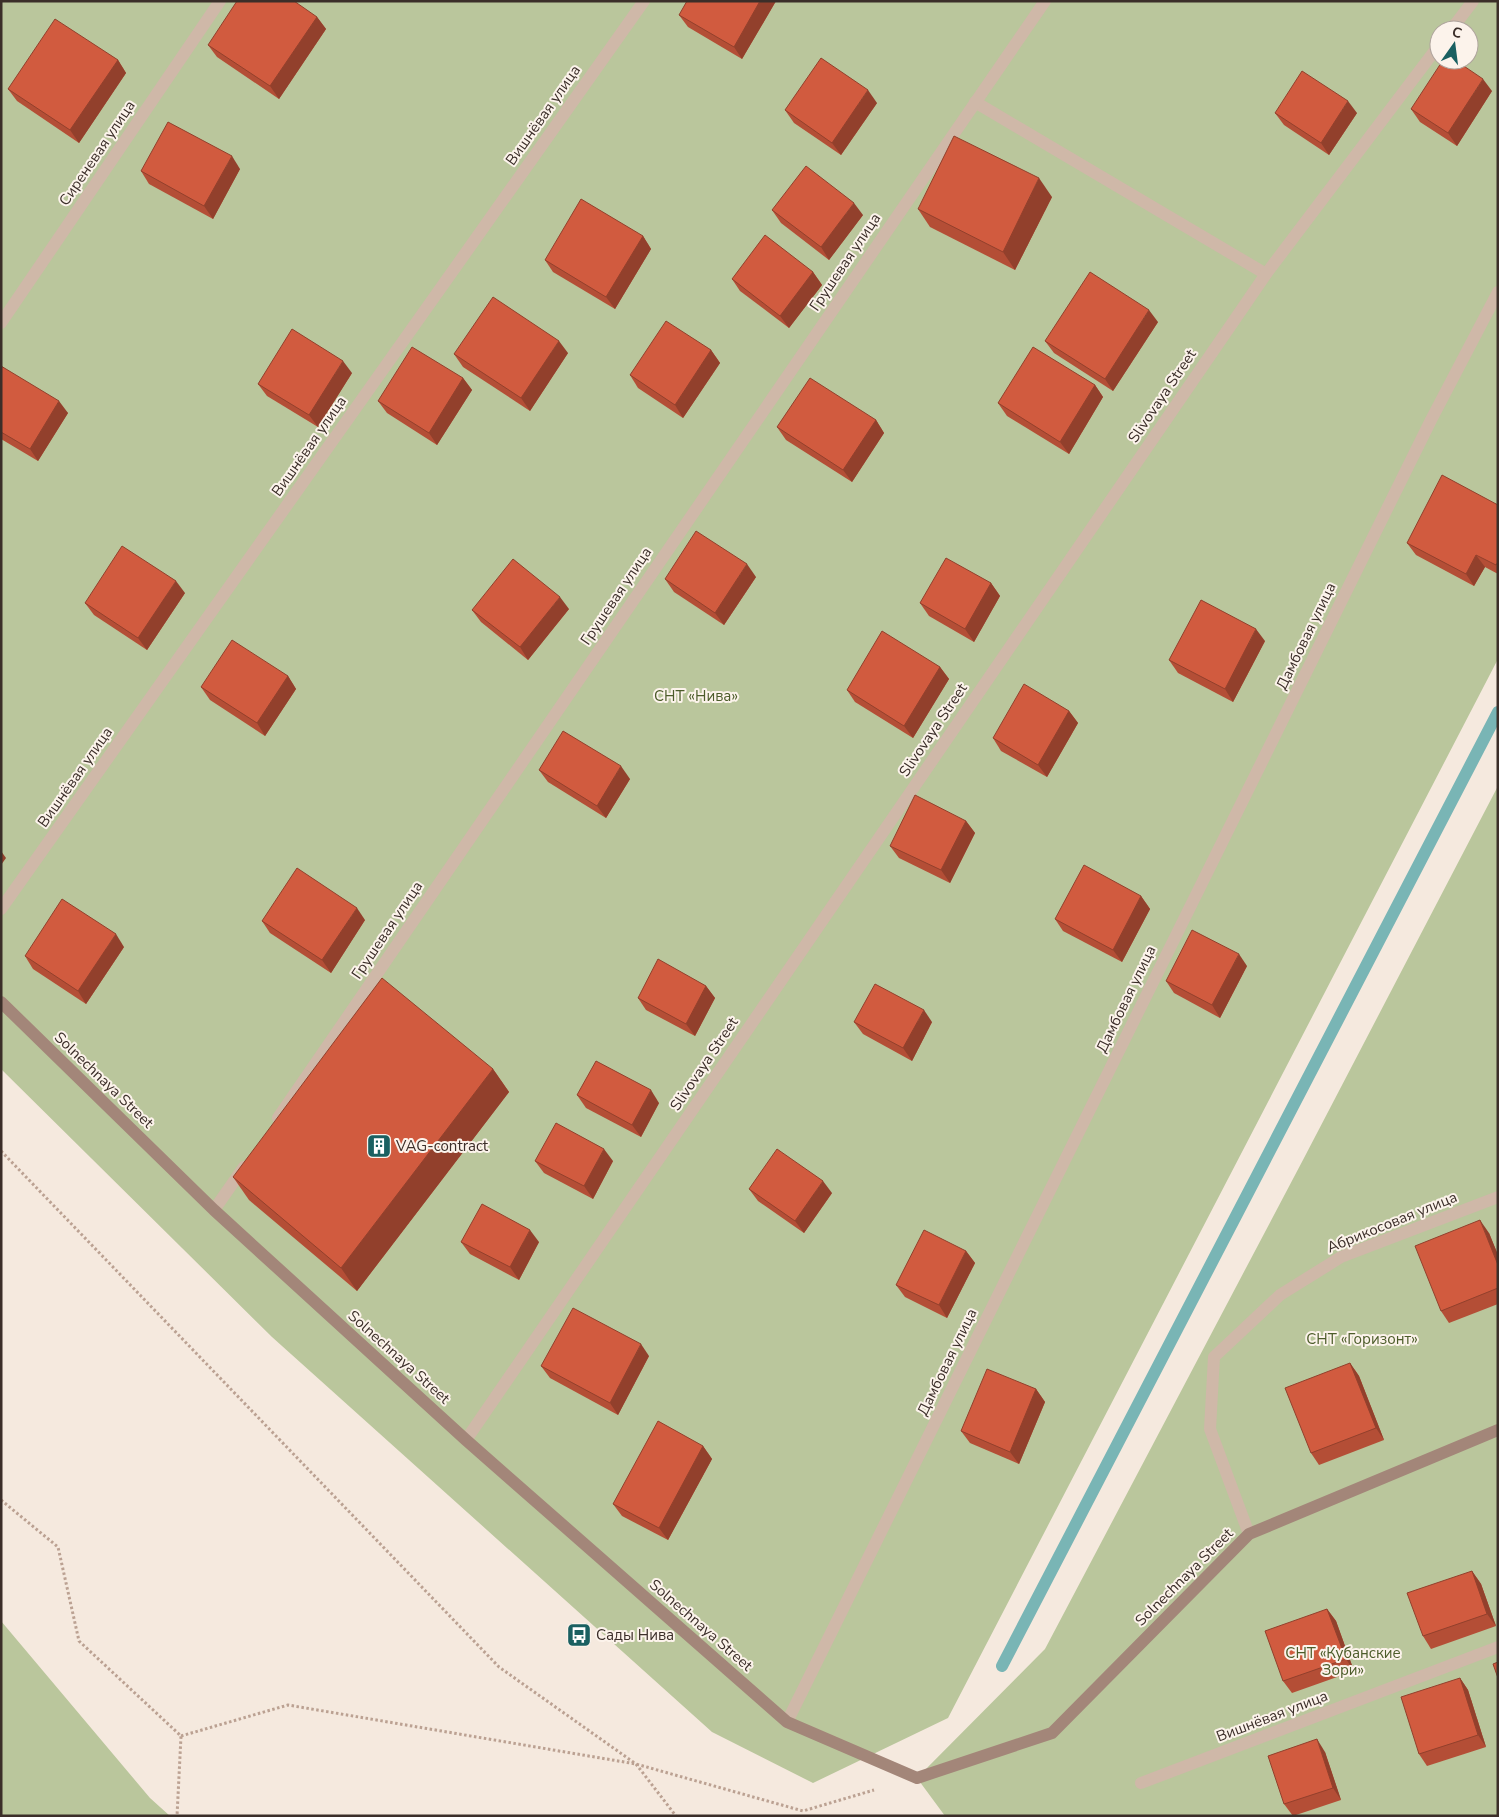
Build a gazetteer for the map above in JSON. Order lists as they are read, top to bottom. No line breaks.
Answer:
{"streets":{"street":["Вишнёвая улица","Сиреневая улица","Грушевая улица","Slivovaya Street","Дамбовая улица","Solnechnaya Street","Абрикосовая улица"]},"crossings":[["Slivovaya Street","Solnechnaya Street"],["Дамбовая улица","Solnechnaya Street"],["Solnechnaya Street","Абрикосовая улица"]],"parks":["СНТ «Нива»","СНТ «Горизонт»","СНТ «Кубанские Зори»"],"places":{"building":["VAG-contract"],"bus stop":["Сады Нива"]},"north":"top"}
